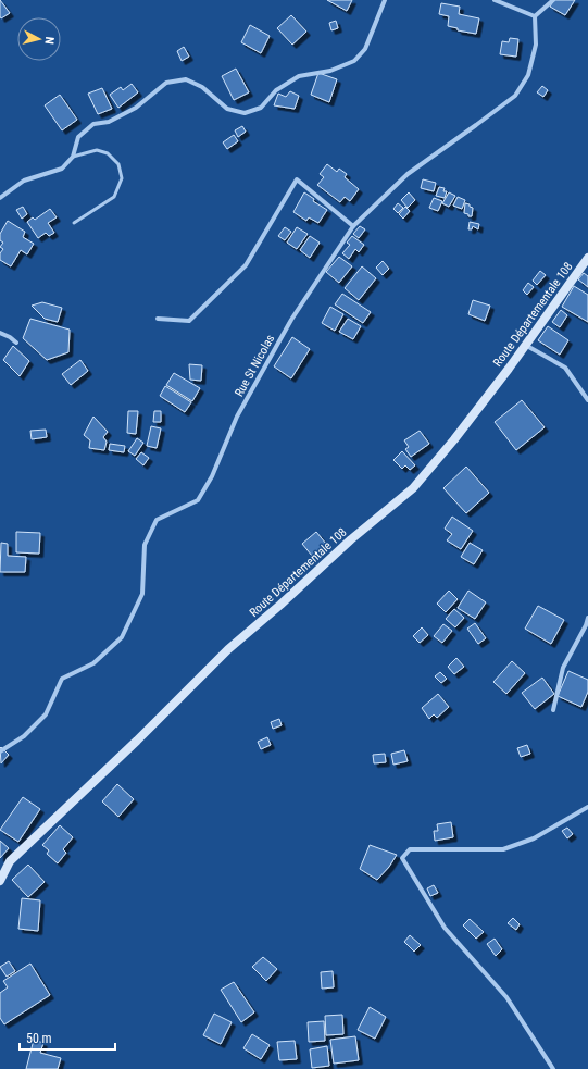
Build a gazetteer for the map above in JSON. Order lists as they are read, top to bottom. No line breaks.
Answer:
{"streets":{"main road":["Route Départementale 108"],"street":["Rue St Nicolas"]},"scale_bar":"50 m","north":"right"}
